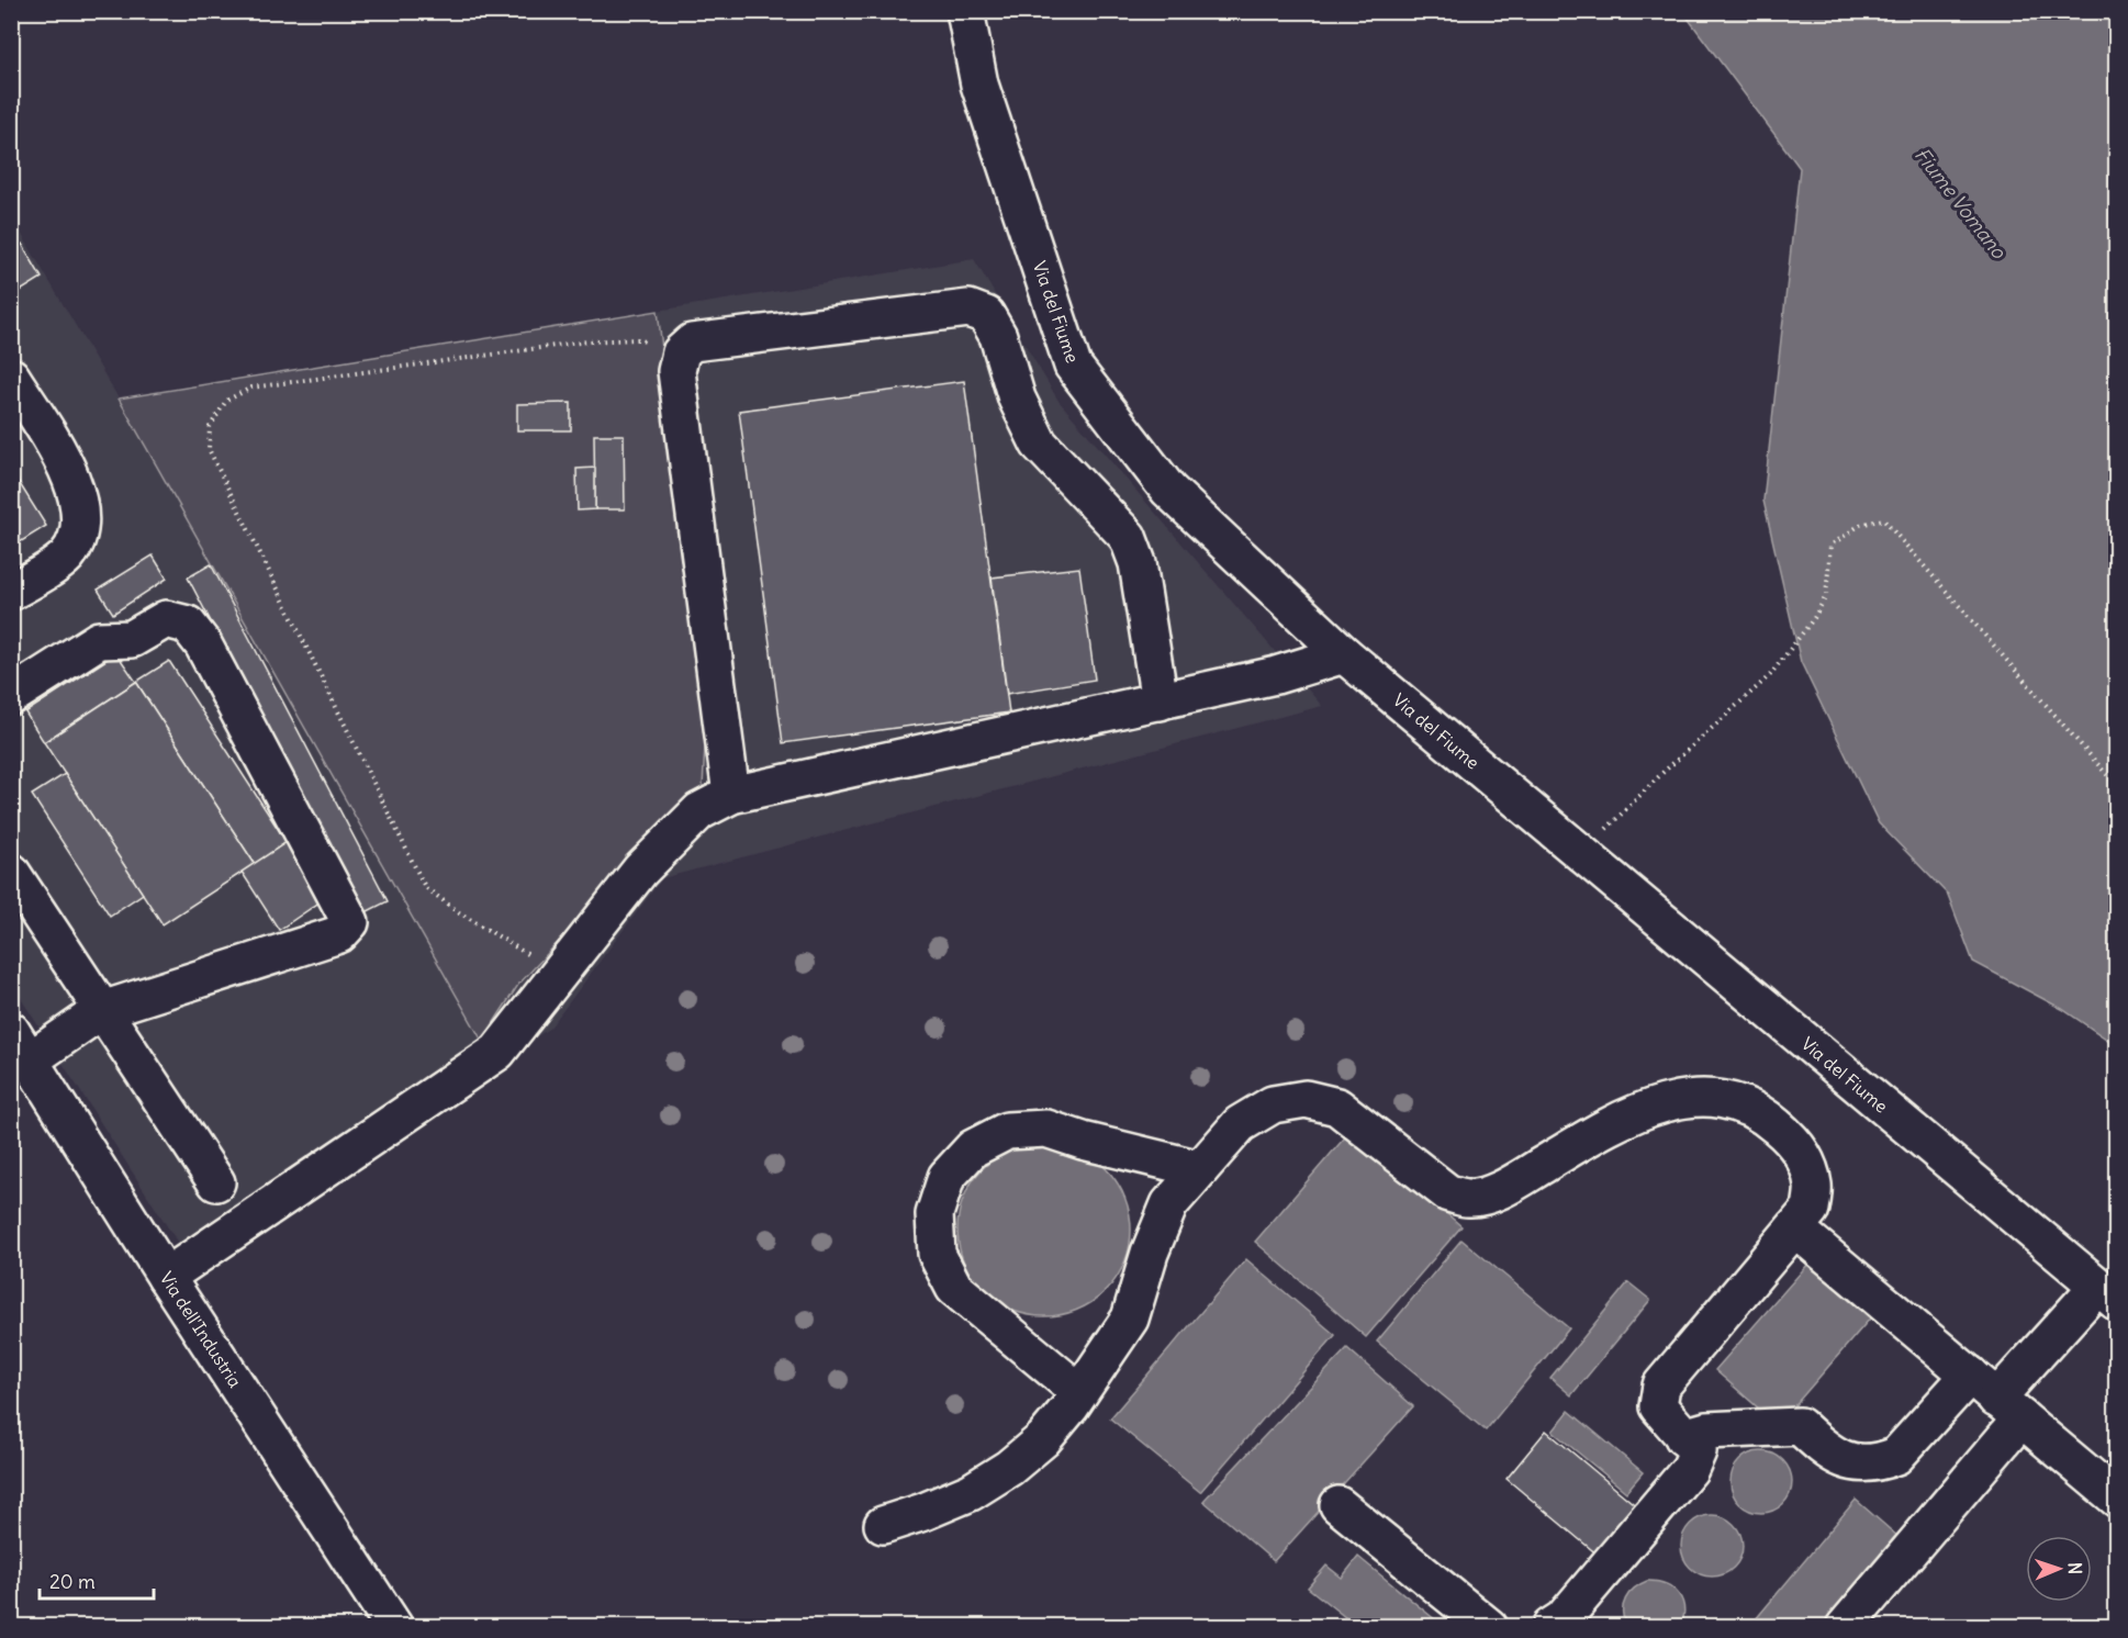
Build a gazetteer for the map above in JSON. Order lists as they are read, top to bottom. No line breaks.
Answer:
{"streets":{"street":["Via del Fiume","Via dell'Industria"]},"water":["Fiume Vomano"],"scale_bar":"20 m","north":"right"}
